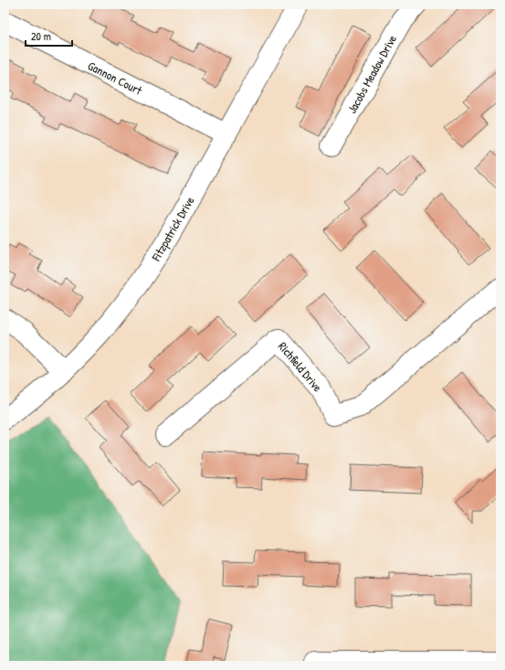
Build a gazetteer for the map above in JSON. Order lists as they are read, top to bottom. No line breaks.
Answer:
{"streets":{"street":["Jacobs Meadow Drive","Gannon Court","Fitzpatrick Drive","Richfield Drive"]},"crossings":[["Gannon Court","Fitzpatrick Drive"]],"scale_bar":"20 m"}
